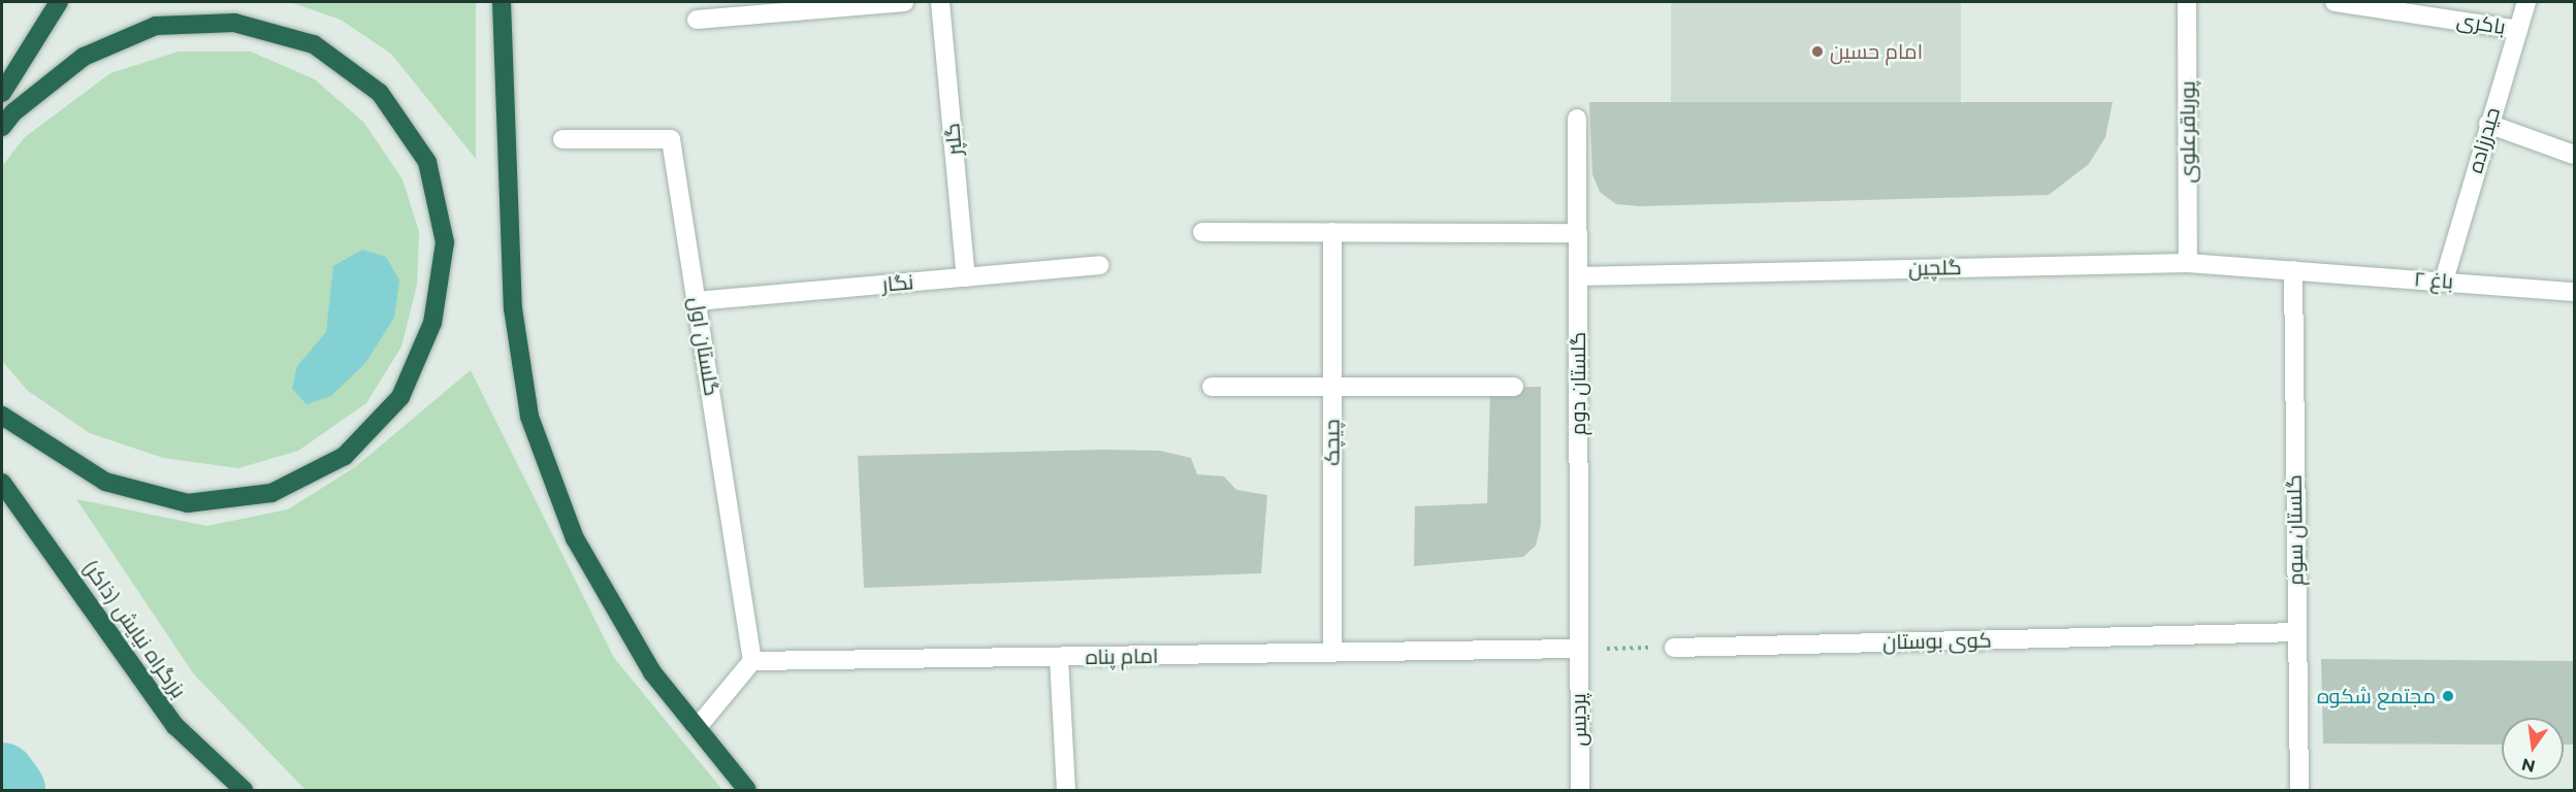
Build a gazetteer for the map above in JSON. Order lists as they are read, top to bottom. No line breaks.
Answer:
{"streets":{"highway":["بزرگراه نیایش (ذاکر)"],"street":["باکری","پورباقرعلوی","گلپر","حیدرزاده","گلچین","باغ ۲","نگار","گلستان اول","گلستان دوم","چیچک","گلستان سوم","کوی بوستان","امام پناه","پردیس"]},"crossings":[["باکری","حیدرزاده"],["پورباقرعلوی","گلچین"],["گلپر","نگار"],["حیدرزاده","باغ ۲"],["گلچین","باغ ۲"],["گلچین","گلستان دوم"],["گلچین","گلستان سوم"],["باغ ۲","گلستان سوم"],["نگار","گلستان اول"],["گلستان اول","امام پناه"],["گلستان دوم","امام پناه"],["گلستان دوم","پردیس"],["چیچک","امام پناه"],["گلستان سوم","کوی بوستان"],["امام پناه","پردیس"]],"places":["امام حسین","مجتمع شکوه"],"north":"bottom"}
